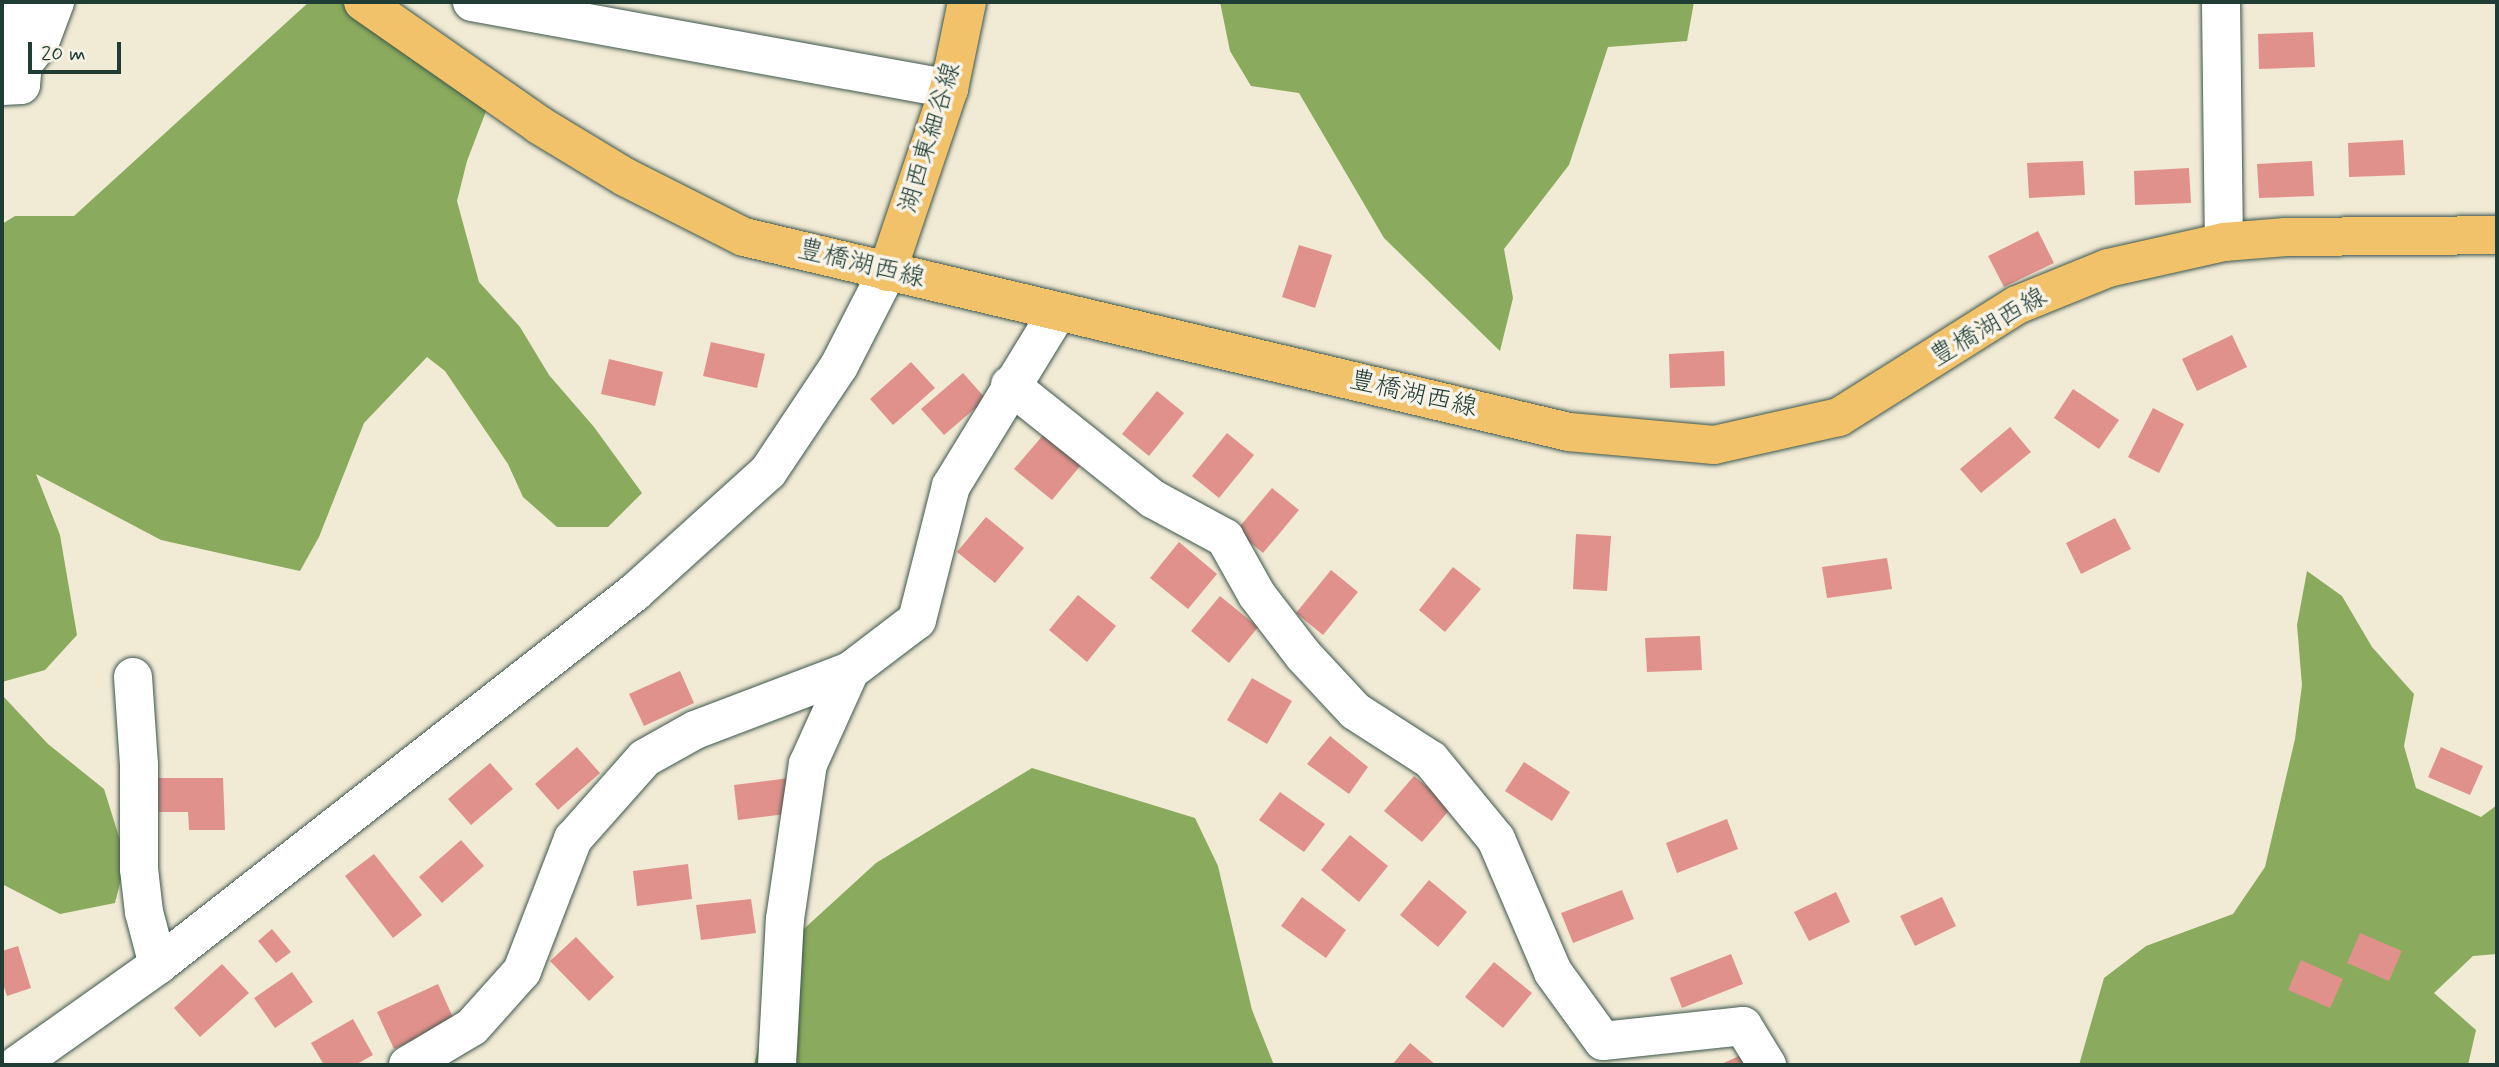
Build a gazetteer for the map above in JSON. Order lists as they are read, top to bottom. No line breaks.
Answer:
{"streets":{"main road":["湖西東細谷線","豊橋湖西線"]},"crossings":[["湖西東細谷線","豊橋湖西線"]],"scale_bar":"20 m"}
